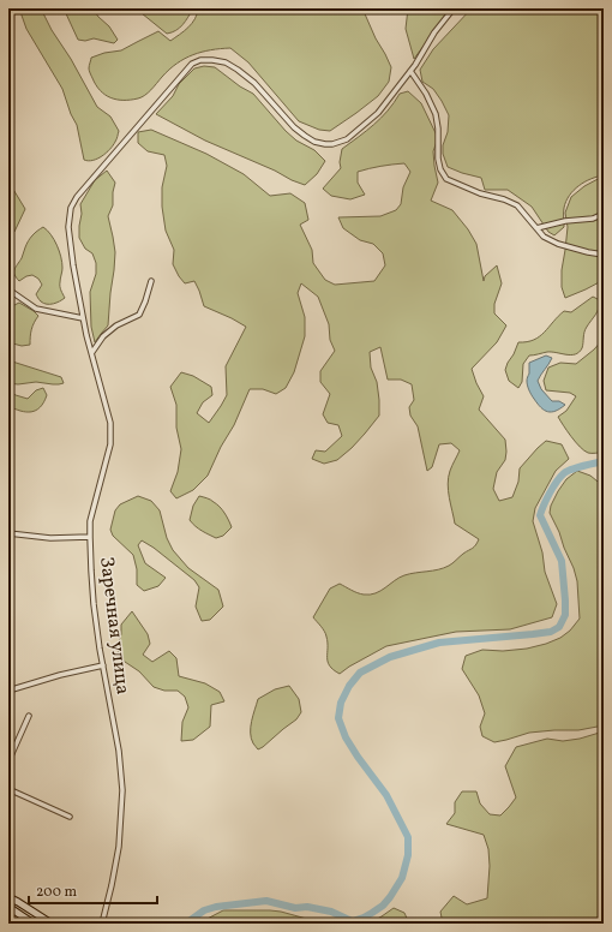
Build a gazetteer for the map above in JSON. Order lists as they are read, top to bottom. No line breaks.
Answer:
{"streets":{"street":["Заречная улица"]},"scale_bar":"200 m"}
